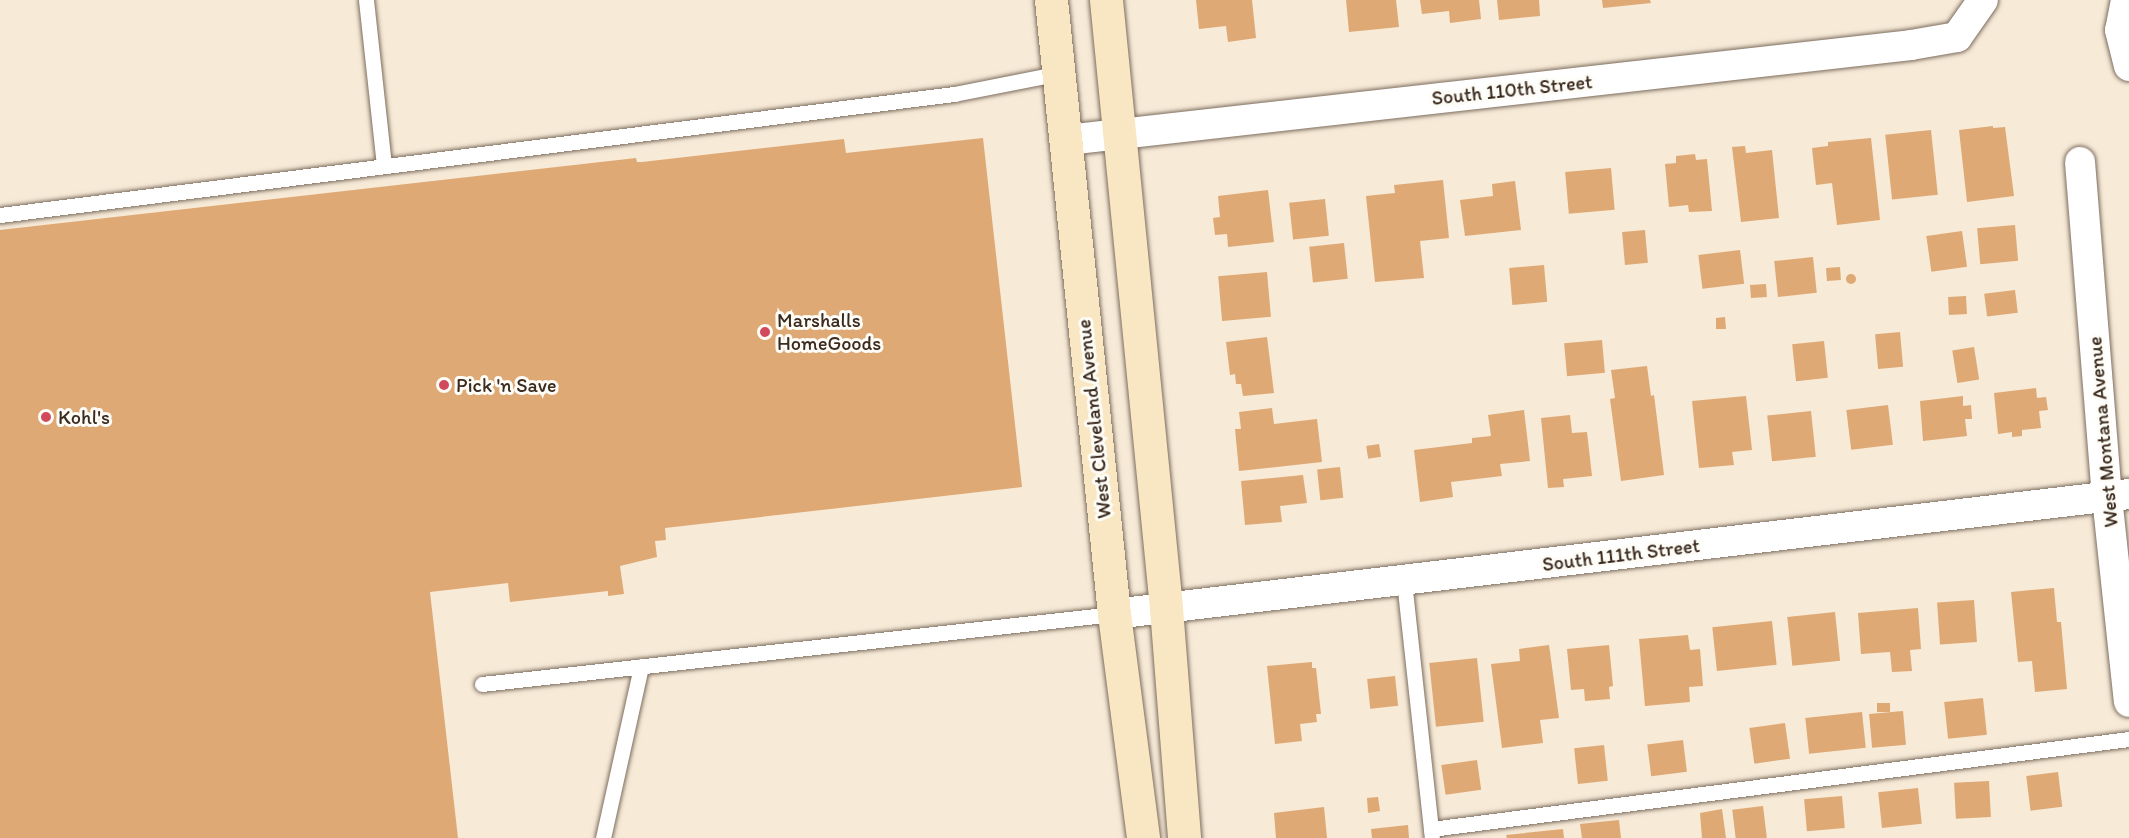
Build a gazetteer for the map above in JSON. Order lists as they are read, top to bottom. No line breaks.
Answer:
{"streets":{"main road":["West Cleveland Avenue"],"street":["South 110th Street","West Montana Avenue","South 111th Street"]},"crossings":[["South 110th Street","West Cleveland Avenue"],["West Cleveland Avenue","South 111th Street"],["West Montana Avenue","South 111th Street"]],"places":["Marshalls HomeGoods","Pick 'n Save","Kohl's"]}
